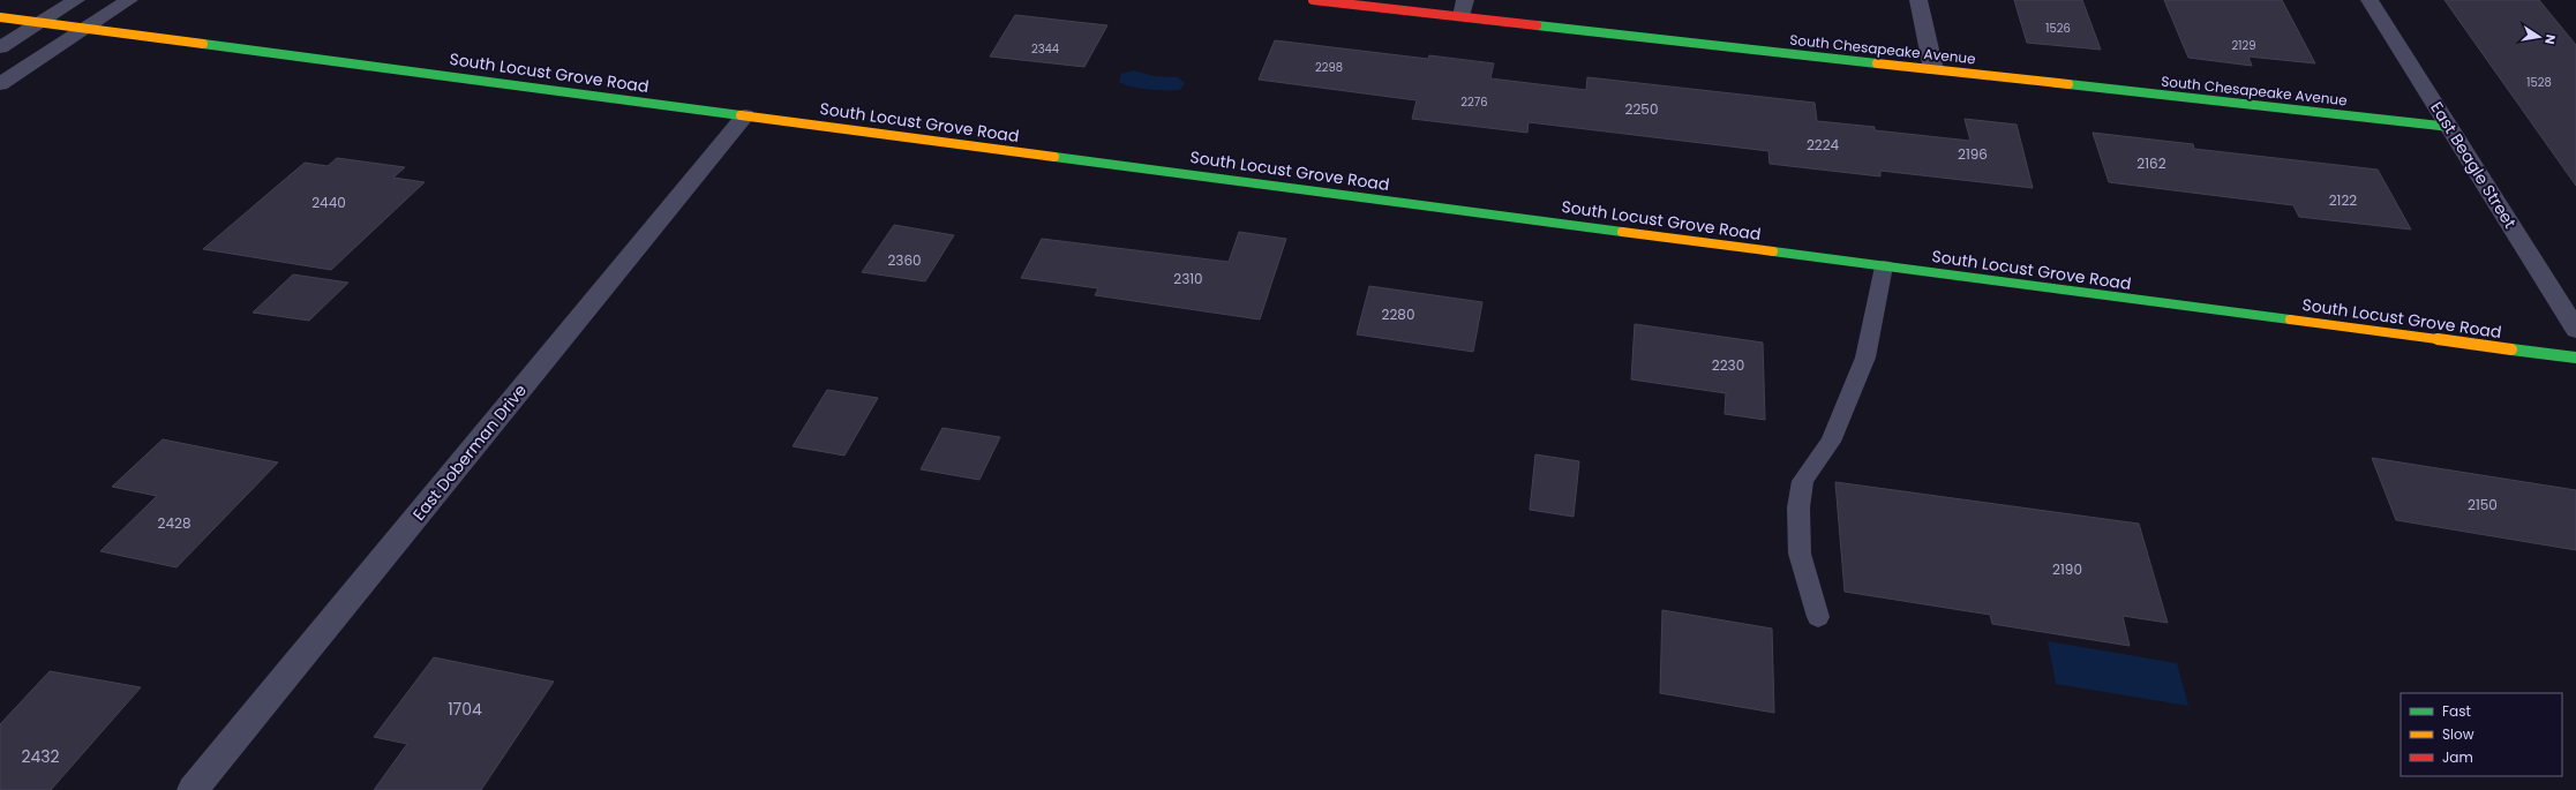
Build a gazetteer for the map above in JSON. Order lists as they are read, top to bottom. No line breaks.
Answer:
{"streets":{"main road":["South Chesapeake Avenue","South Locust Grove Road"],"street":["East Beagle Street","East Doberman Drive"]},"crossings":[["South Chesapeake Avenue","East Beagle Street"],["South Locust Grove Road","East Doberman Drive"]],"house_numbers":["1526","2129","2344","2298","1528","2276","2250","2224","2196","2162","2122","2440","2360","2310","2280","2230","2150","2428","2190","1704","2432"],"legend":["Fast","Slow","Jam"],"north":"right"}
